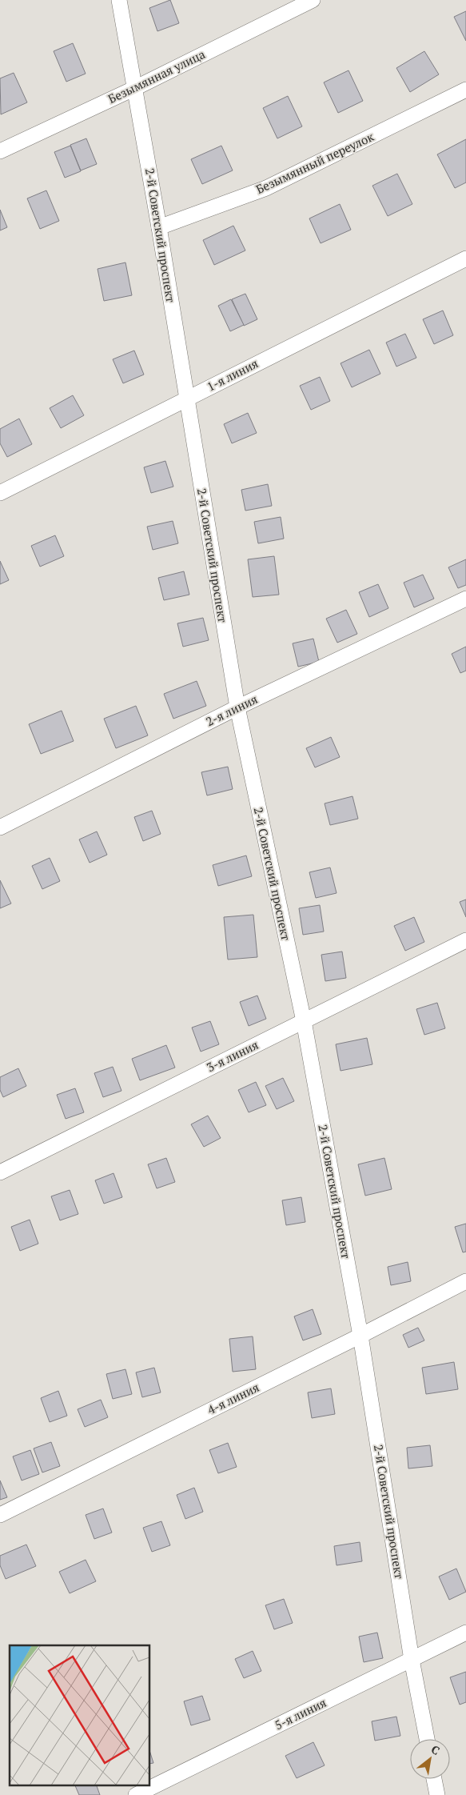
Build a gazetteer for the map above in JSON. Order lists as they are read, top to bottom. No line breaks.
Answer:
{"streets":{"street":["Безымянная улица","Безымянный переулок","2-й Советский проспект","1-я линия","2-я линия","3-я линия","4-я линия","5-я линия"]},"crossings":[["Безымянная улица","2-й Советский проспект"],["Безымянный переулок","2-й Советский проспект"],["2-й Советский проспект","1-я линия"],["2-й Советский проспект","2-я линия"],["2-й Советский проспект","3-я линия"],["2-й Советский проспект","4-я линия"],["2-й Советский проспект","5-я линия"]],"north":"top right"}
